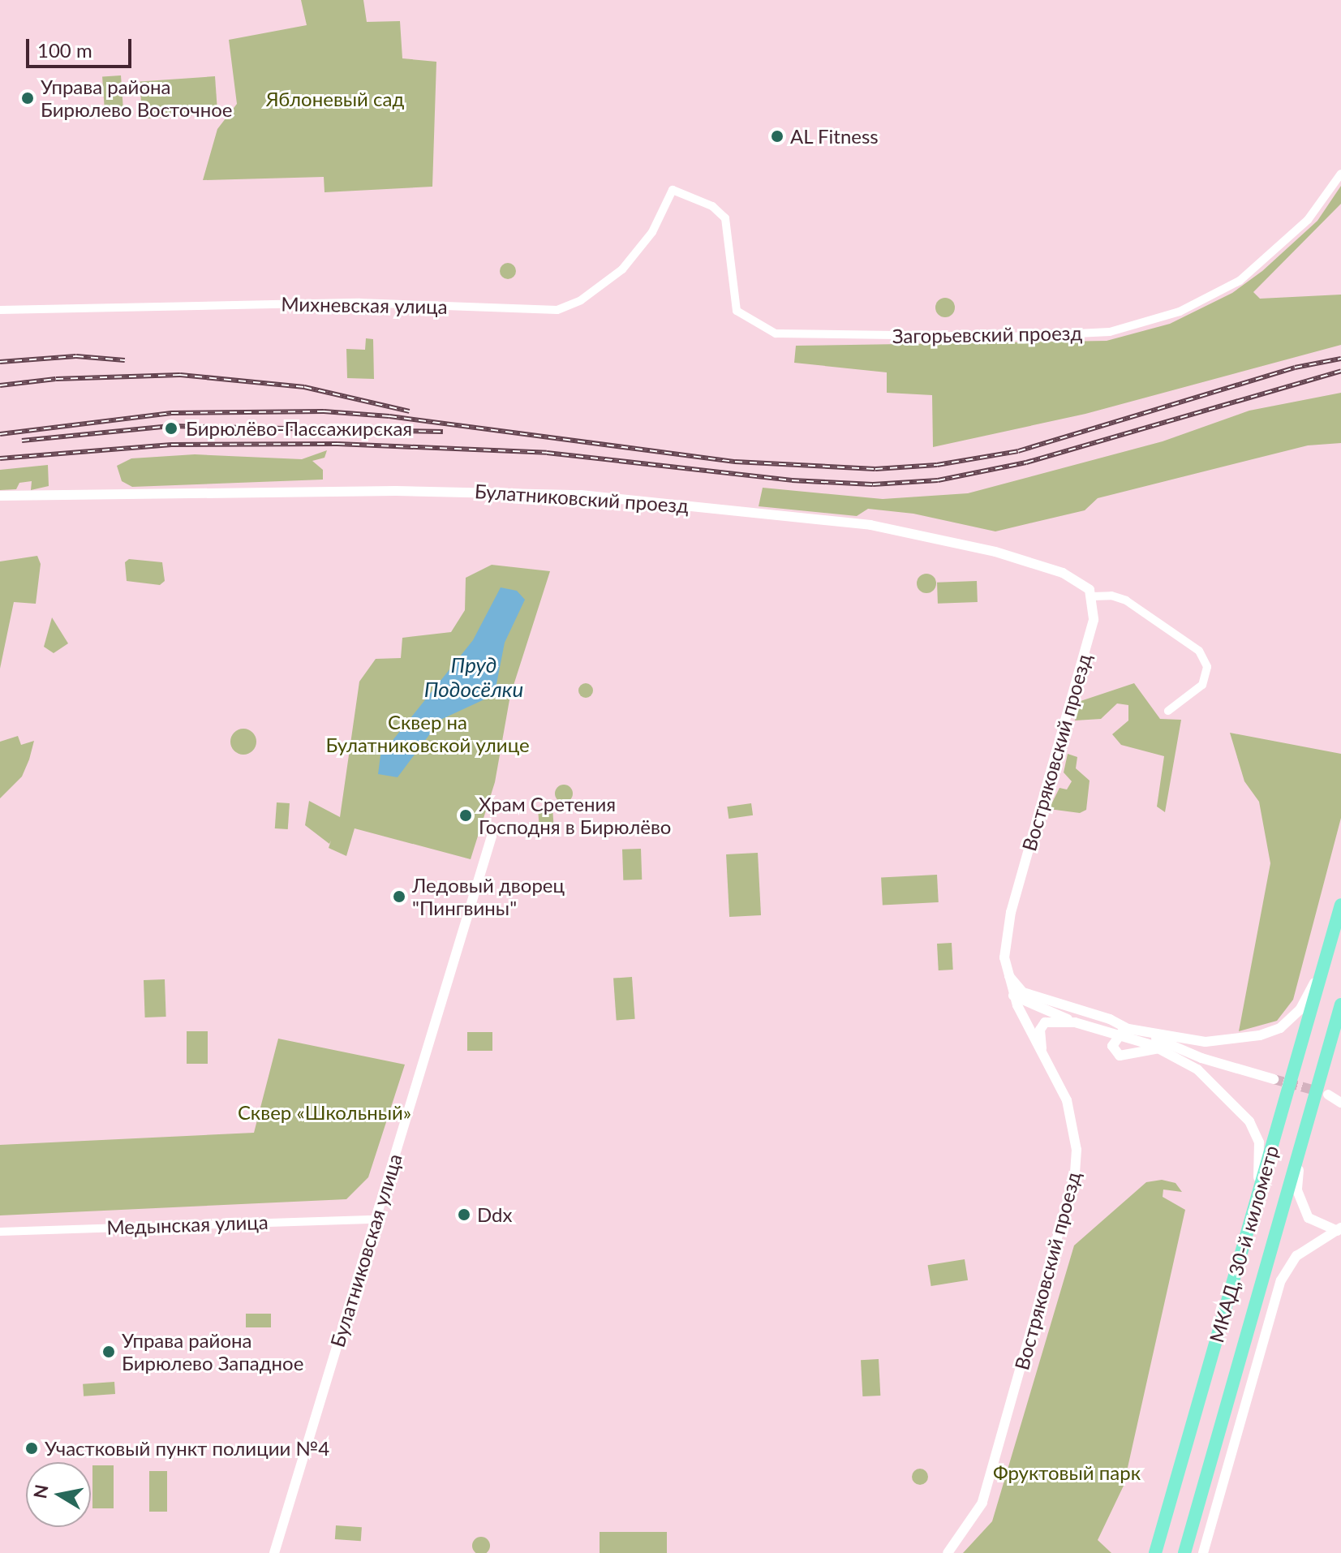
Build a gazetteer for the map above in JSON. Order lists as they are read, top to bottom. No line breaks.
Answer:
{"streets":{"highway":["МКАД, 30-й километр"],"street":["Михневская улица","Загорьевский проезд","Булатниковский проезд","Востряковский проезд","Медынская улица","Булатниковская улица"]},"crossings":[["Михневская улица","Загорьевский проезд"],["Булатниковский проезд","Востряковский проезд"],["Медынская улица","Булатниковская улица"]],"water":["Пруд Подосёлки"],"parks":["Яблоневый сад","Сквер на Булатниковской улице","Сквер «Школьный»","Фруктовый парк"],"places":["Управа района Бирюлево Восточное","AL Fitness","Бирюлёво-Пассажирская","Храм Сретения Господня в Бирюлёво","Ледовый дворец \"Пингвины\"","Ddx","Управа района Бирюлево Западное","Участковый пункт полиции №4"],"scale_bar":"100 m","north":"left"}
